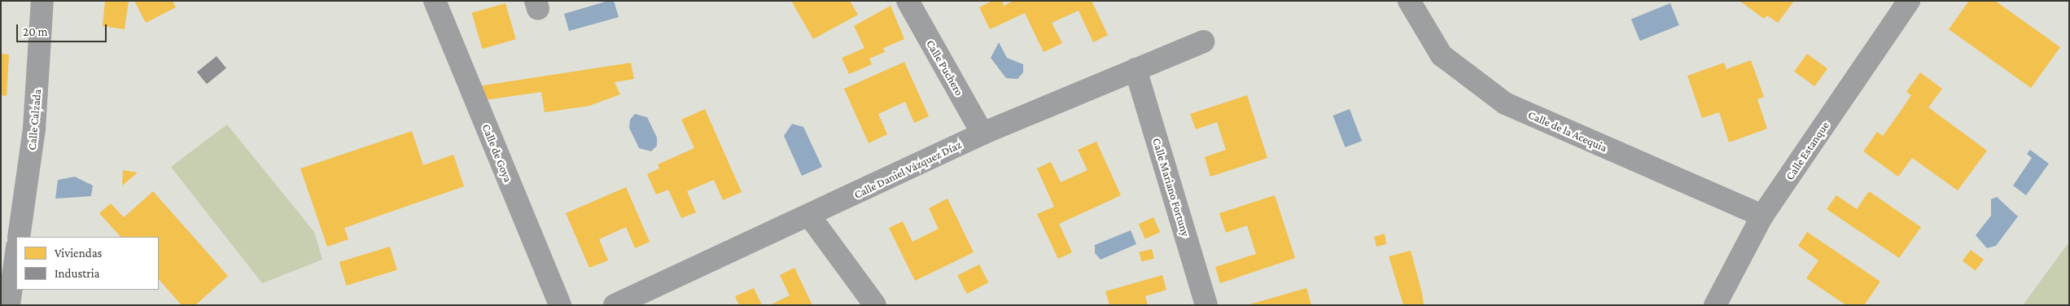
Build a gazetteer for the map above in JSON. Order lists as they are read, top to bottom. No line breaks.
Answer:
{"streets":{"street":["Calle Puchero","Calle Calzada","Calle de la Acequia","Calle Estanque","Calle de Goya","Calle Daniel Vázquez Díaz","Calle Mariano Fortuny"]},"crossings":[["Calle Puchero","Calle Daniel Vázquez Díaz"],["Calle de la Acequia","Calle Estanque"],["Calle Daniel Vázquez Díaz","Calle Mariano Fortuny"]],"legend":["Viviendas","Industria"],"scale_bar":"20 m"}
